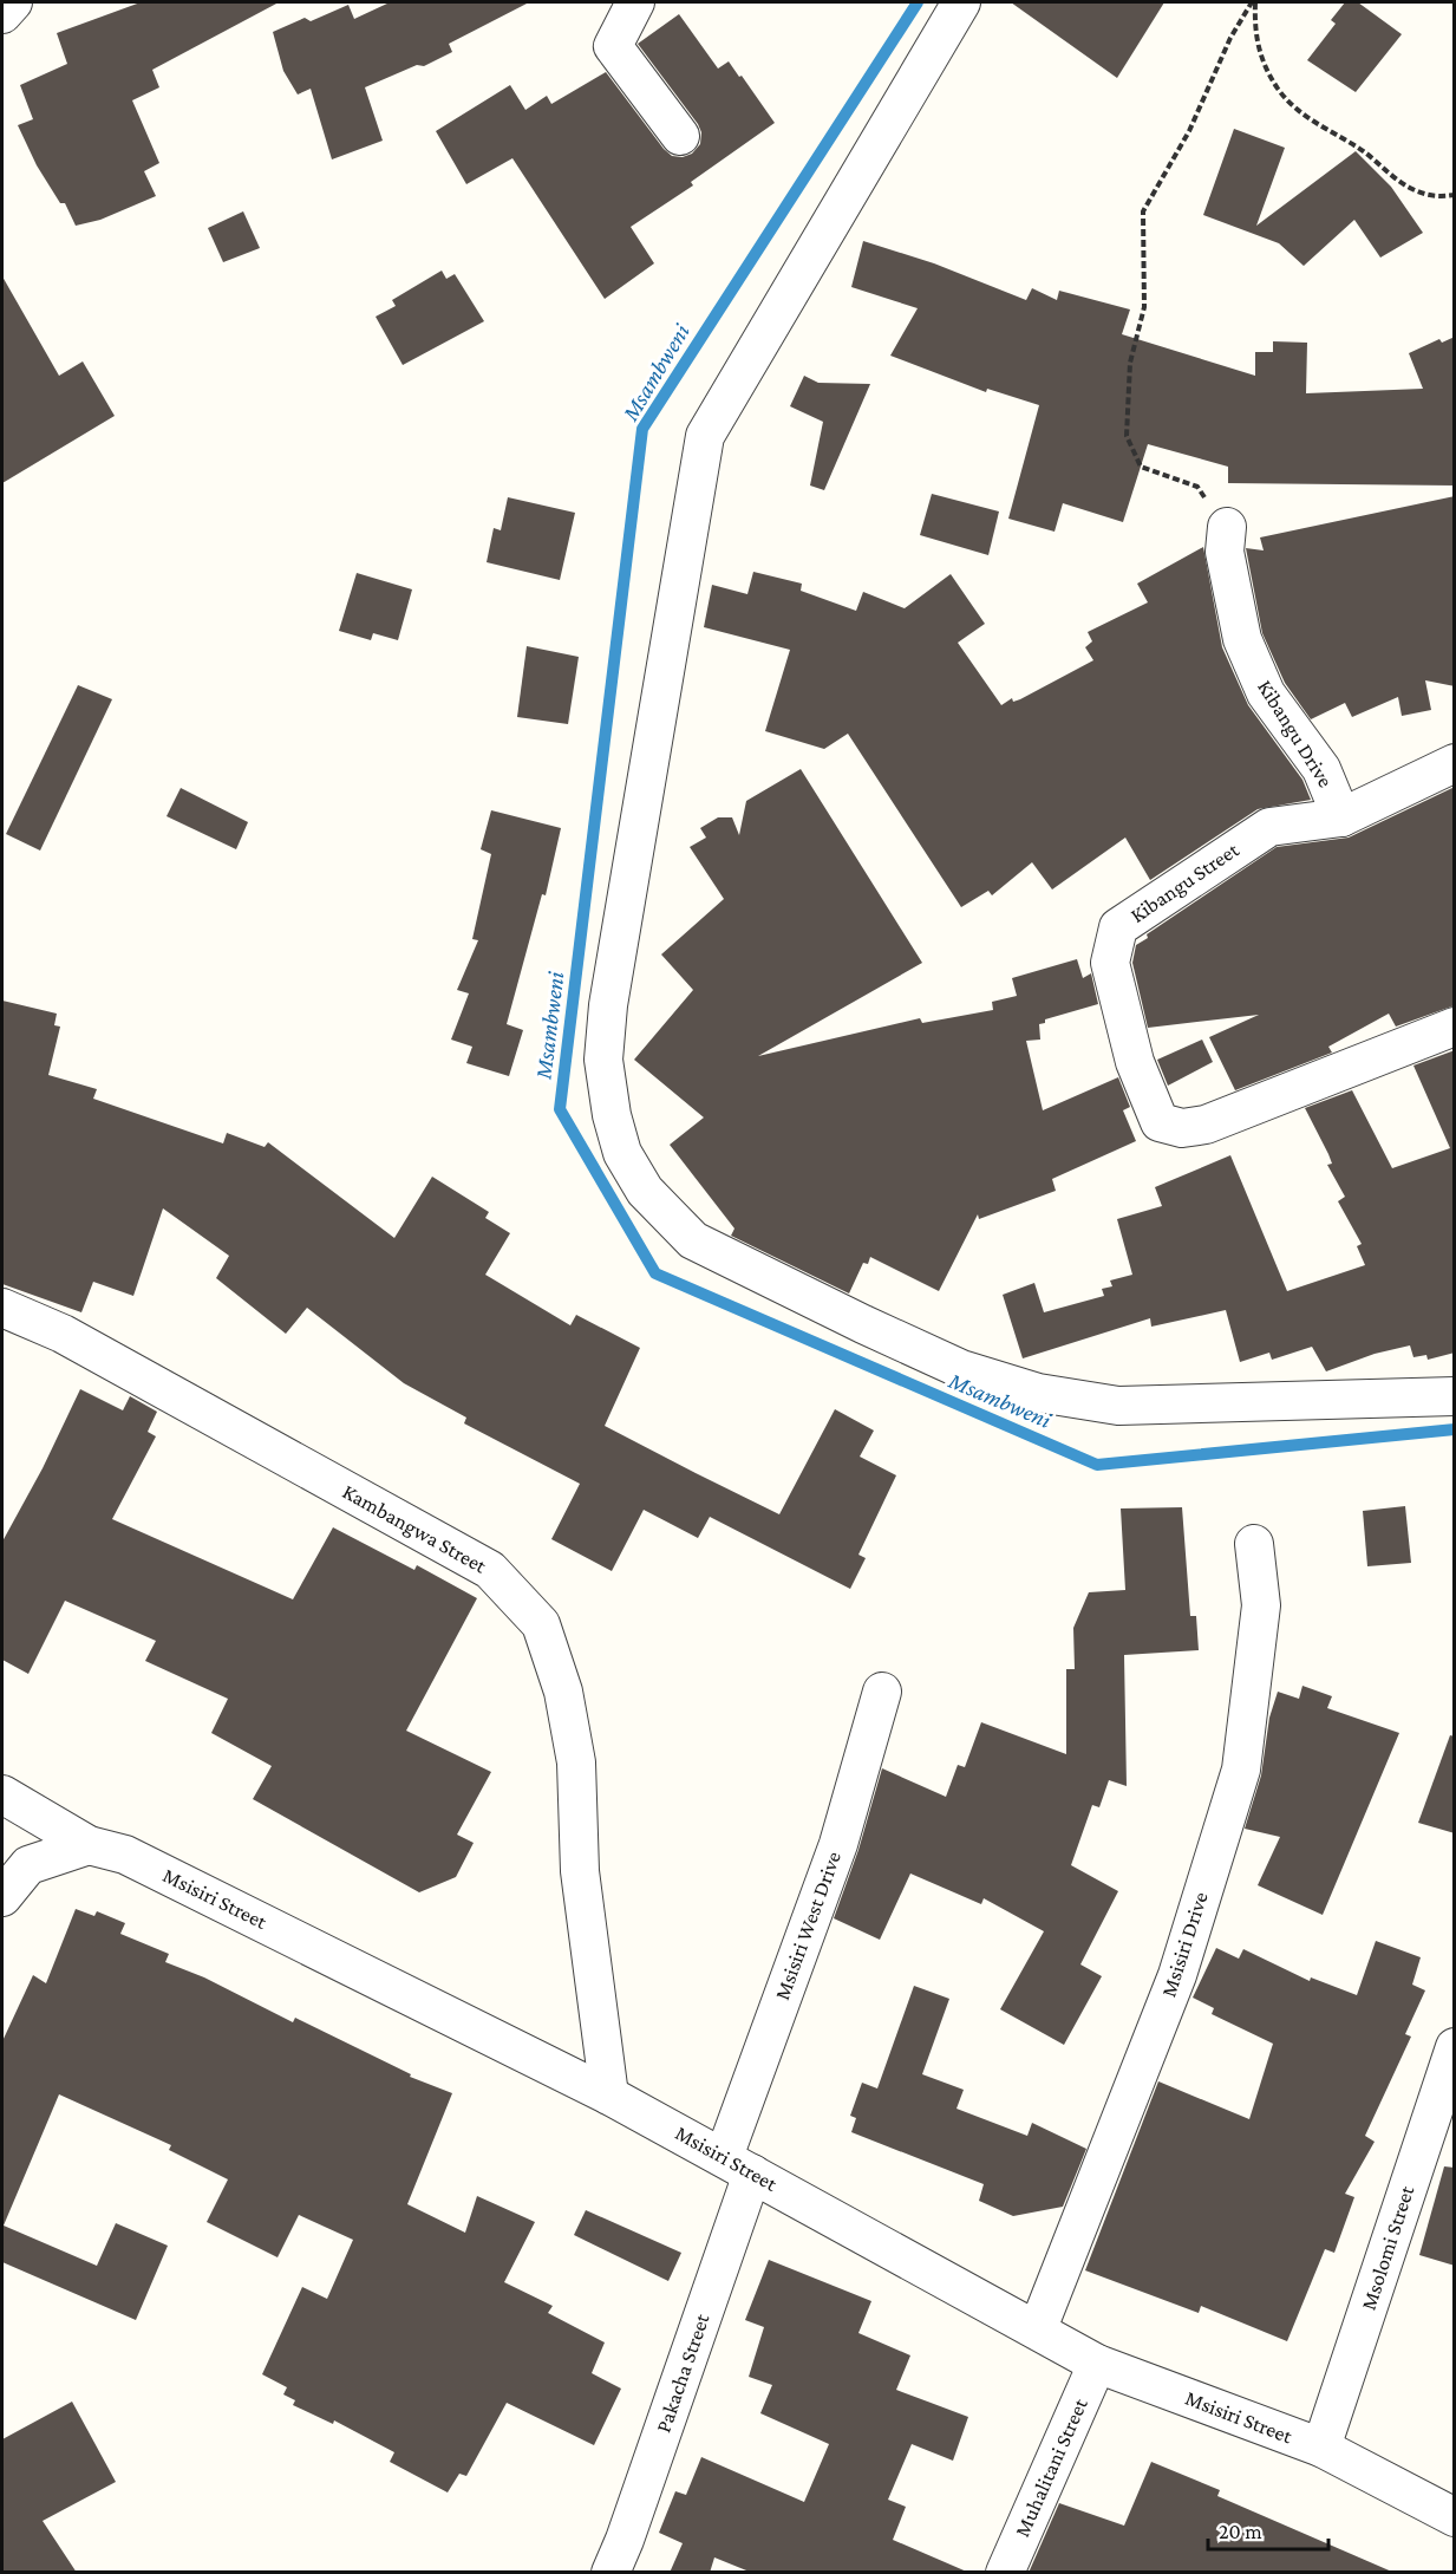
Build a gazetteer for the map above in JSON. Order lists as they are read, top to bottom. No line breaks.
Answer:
{"streets":{"street":["Kibangu Drive","Kibangu Street","Kambangwa Street","Msisiri Street","Msisiri West Drive","Msisiri Drive","Msolomi Street","Pakacha Street","Muhalitani Street"]},"crossings":[["Kibangu Drive","Kibangu Street"],["Kambangwa Street","Msisiri Street"],["Msisiri Street","Msisiri West Drive"],["Msisiri Street","Msisiri Drive"],["Msisiri Street","Msolomi Street"],["Msisiri Street","Pakacha Street"],["Msisiri Street","Muhalitani Street"],["Msisiri West Drive","Pakacha Street"]],"water":["Msambweni"],"scale_bar":"20 m"}
